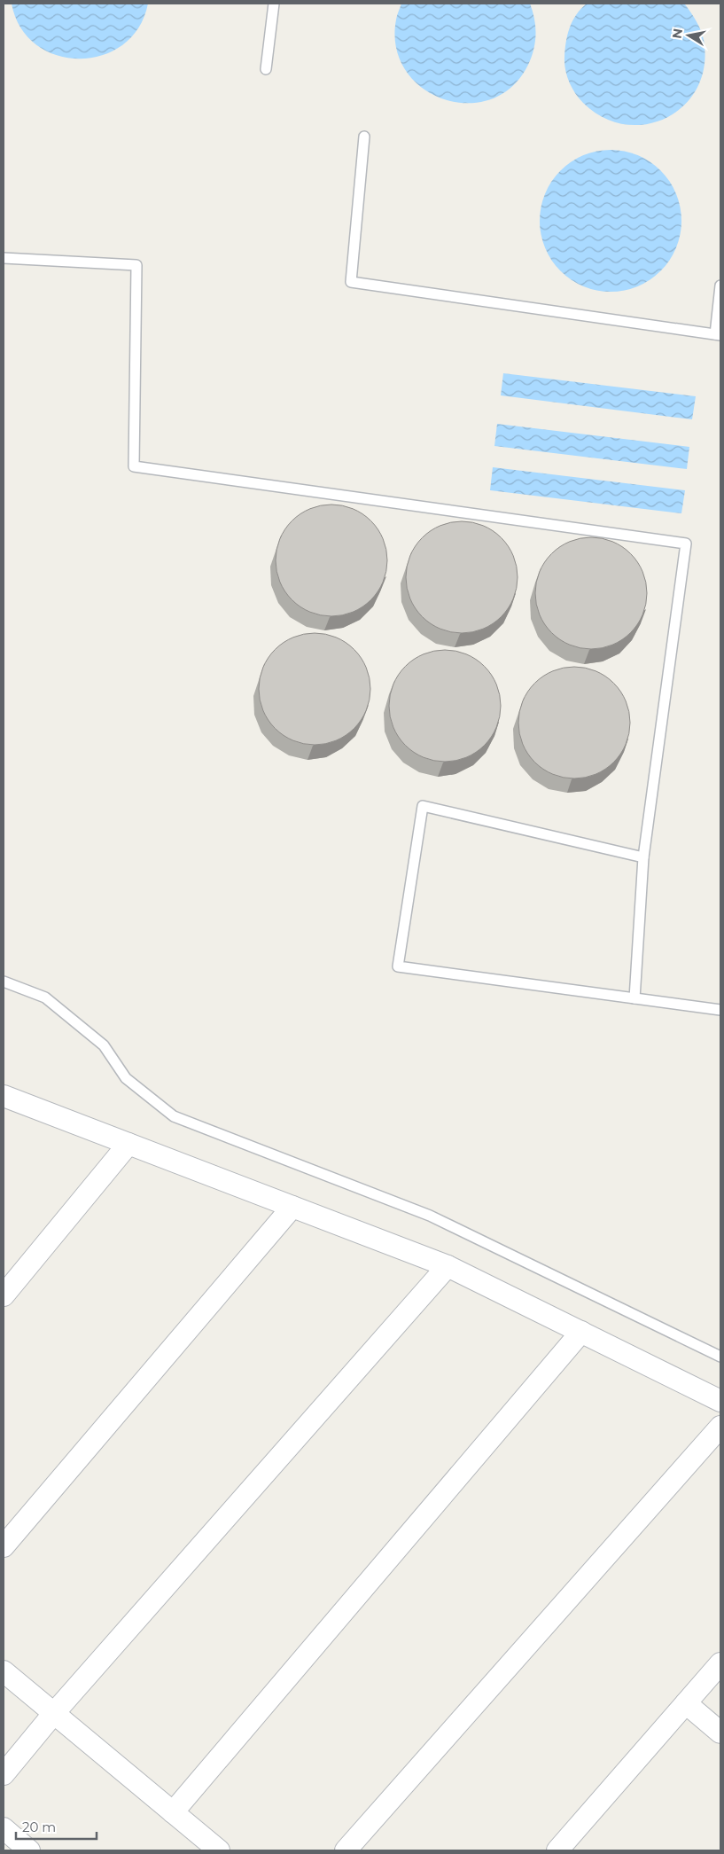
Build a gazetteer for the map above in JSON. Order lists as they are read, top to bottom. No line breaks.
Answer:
{"scale_bar":"20 m","north":"left"}
